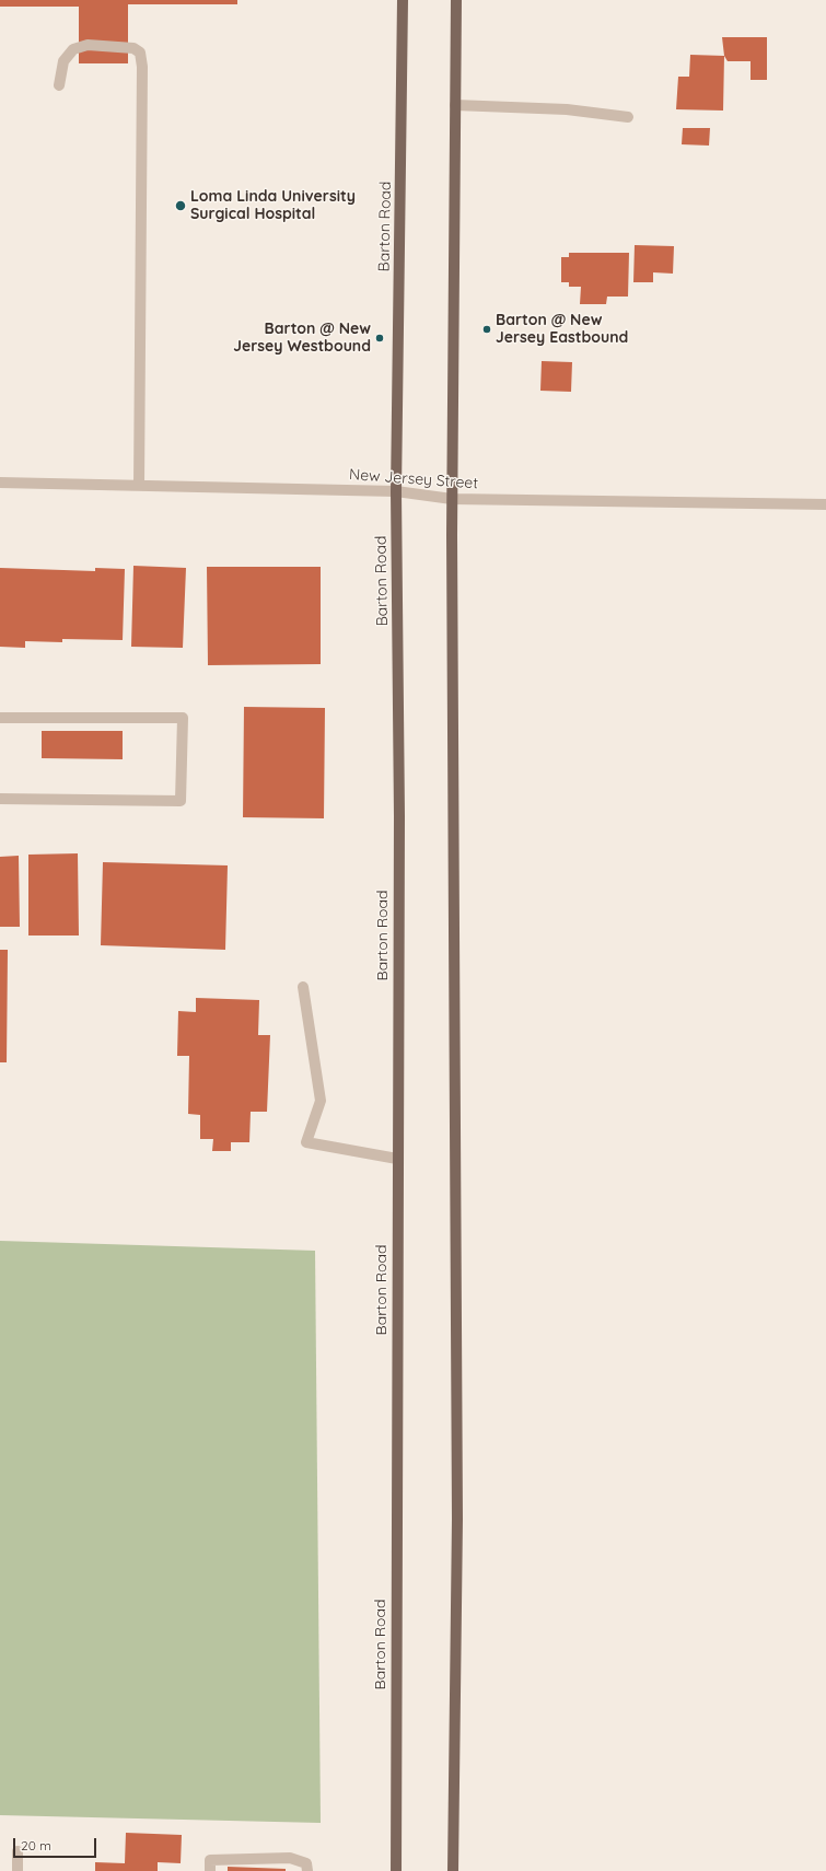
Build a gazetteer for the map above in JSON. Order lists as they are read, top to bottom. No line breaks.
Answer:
{"streets":{"main road":["Barton Road"],"street":["New Jersey Street"]},"crossings":[["Barton Road","New Jersey Street"]],"places":["Loma Linda University Surgical Hospital","Barton @ New Jersey Eastbound","Barton @ New Jersey Westbound"],"scale_bar":"20 m"}
